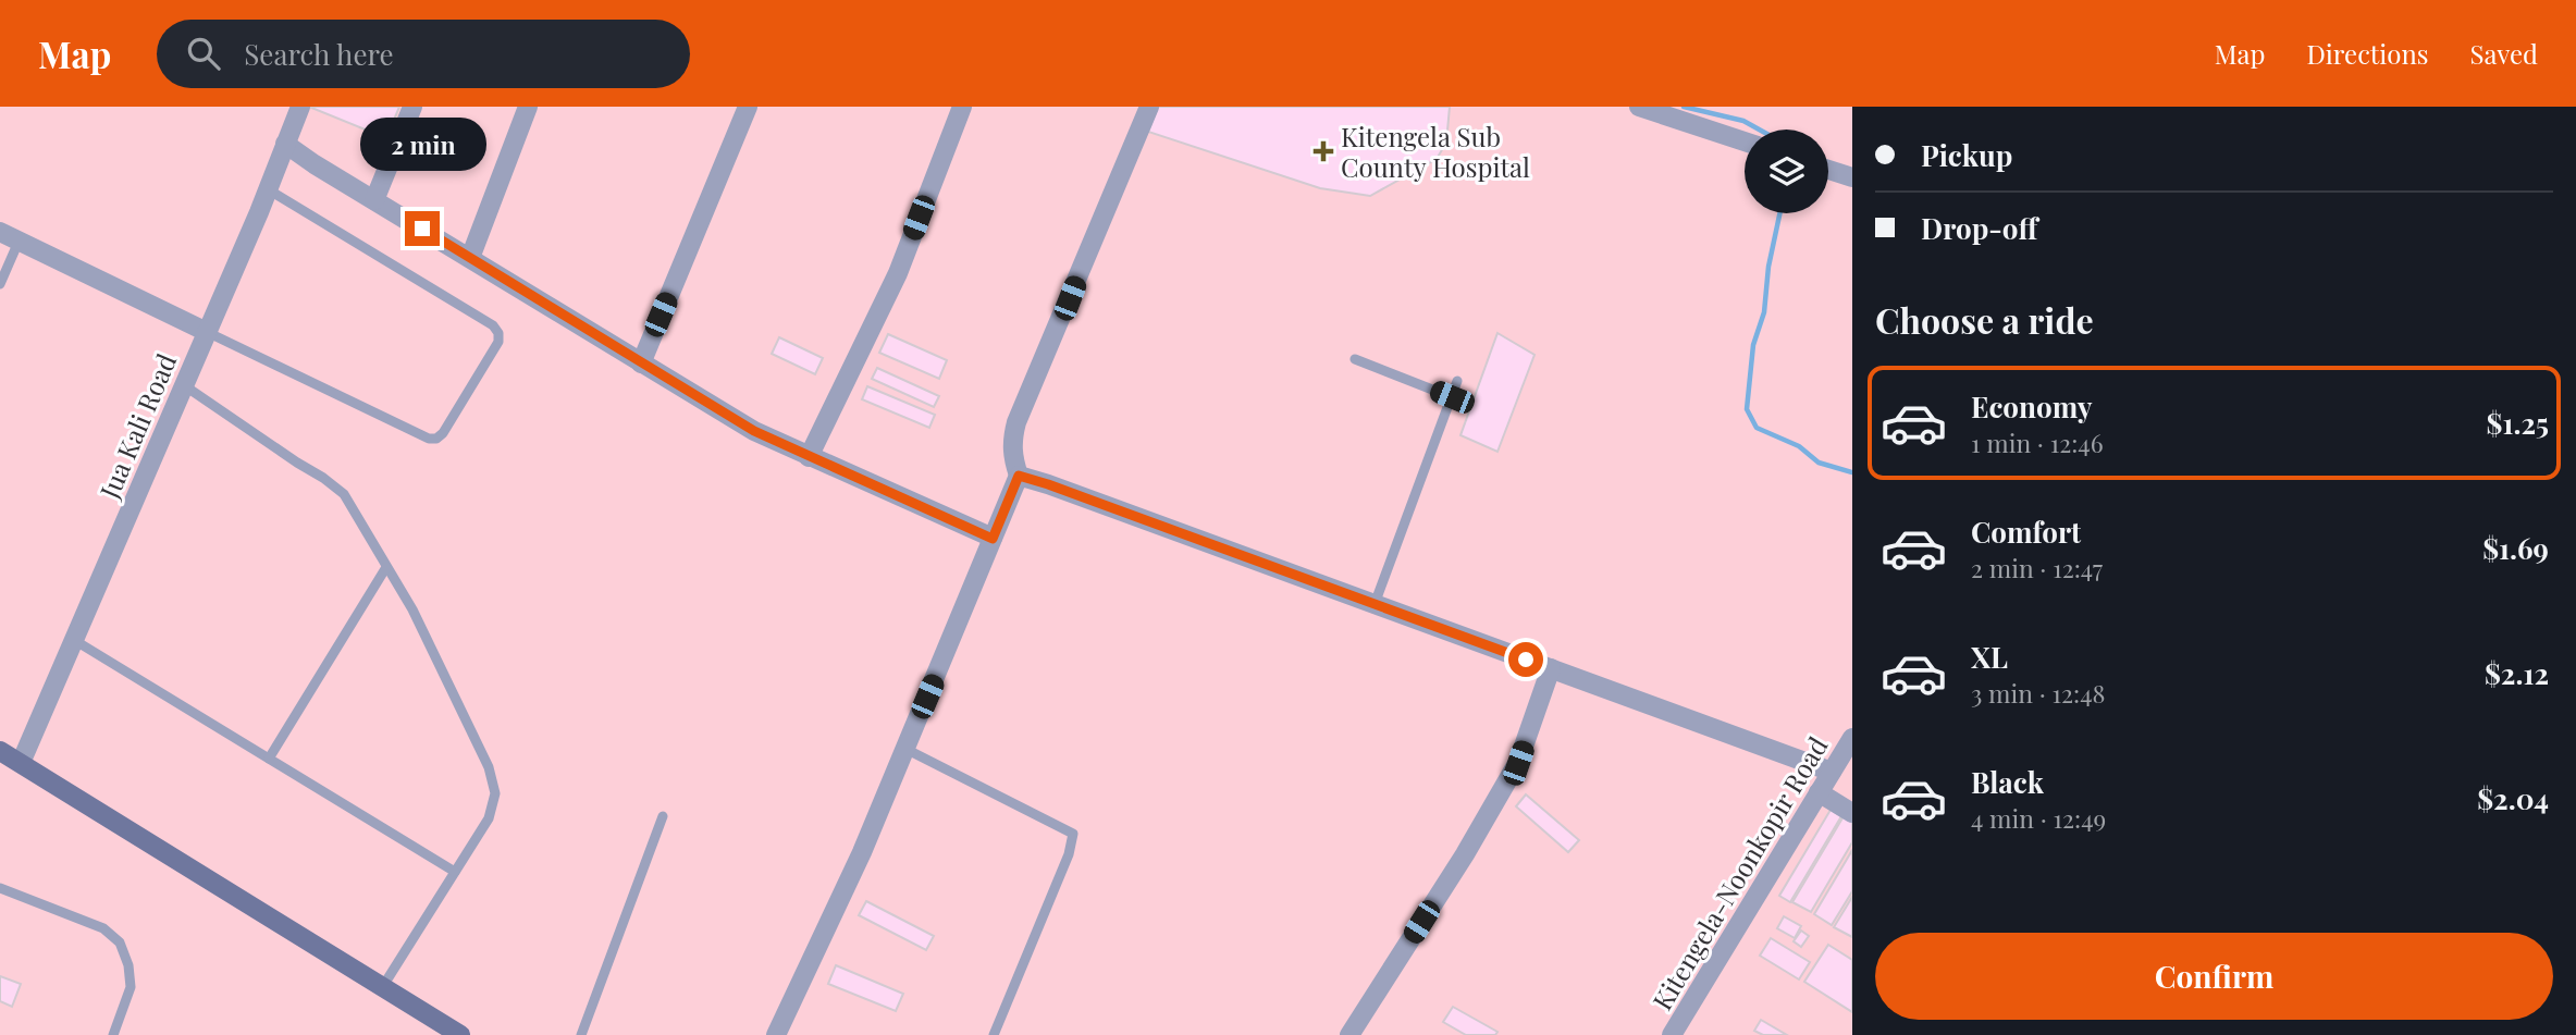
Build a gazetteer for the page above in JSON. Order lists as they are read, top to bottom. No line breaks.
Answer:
{"streets":{"street":["Jua Kali Road","Kitengela-Noonkopir Road"]},"places":{"health":["Kitengela Sub County Hospital"]},"page":{"header":"Map","search":"Search here","nav":["Map","Directions","Saved"],"banner":["Pickup","Drop-off"],"bubble":"2 min","heading":"Choose a ride","list":[{"name":"Economy","note":"1 min · 12:46","value":"$1.25"},{"name":"Comfort","note":"2 min · 12:47","value":"$1.69"},{"name":"XL","note":"3 min · 12:48","value":"$2.12"},{"name":"Black","note":"4 min · 12:49","value":"$2.04"}],"buttons":"Confirm"}}
